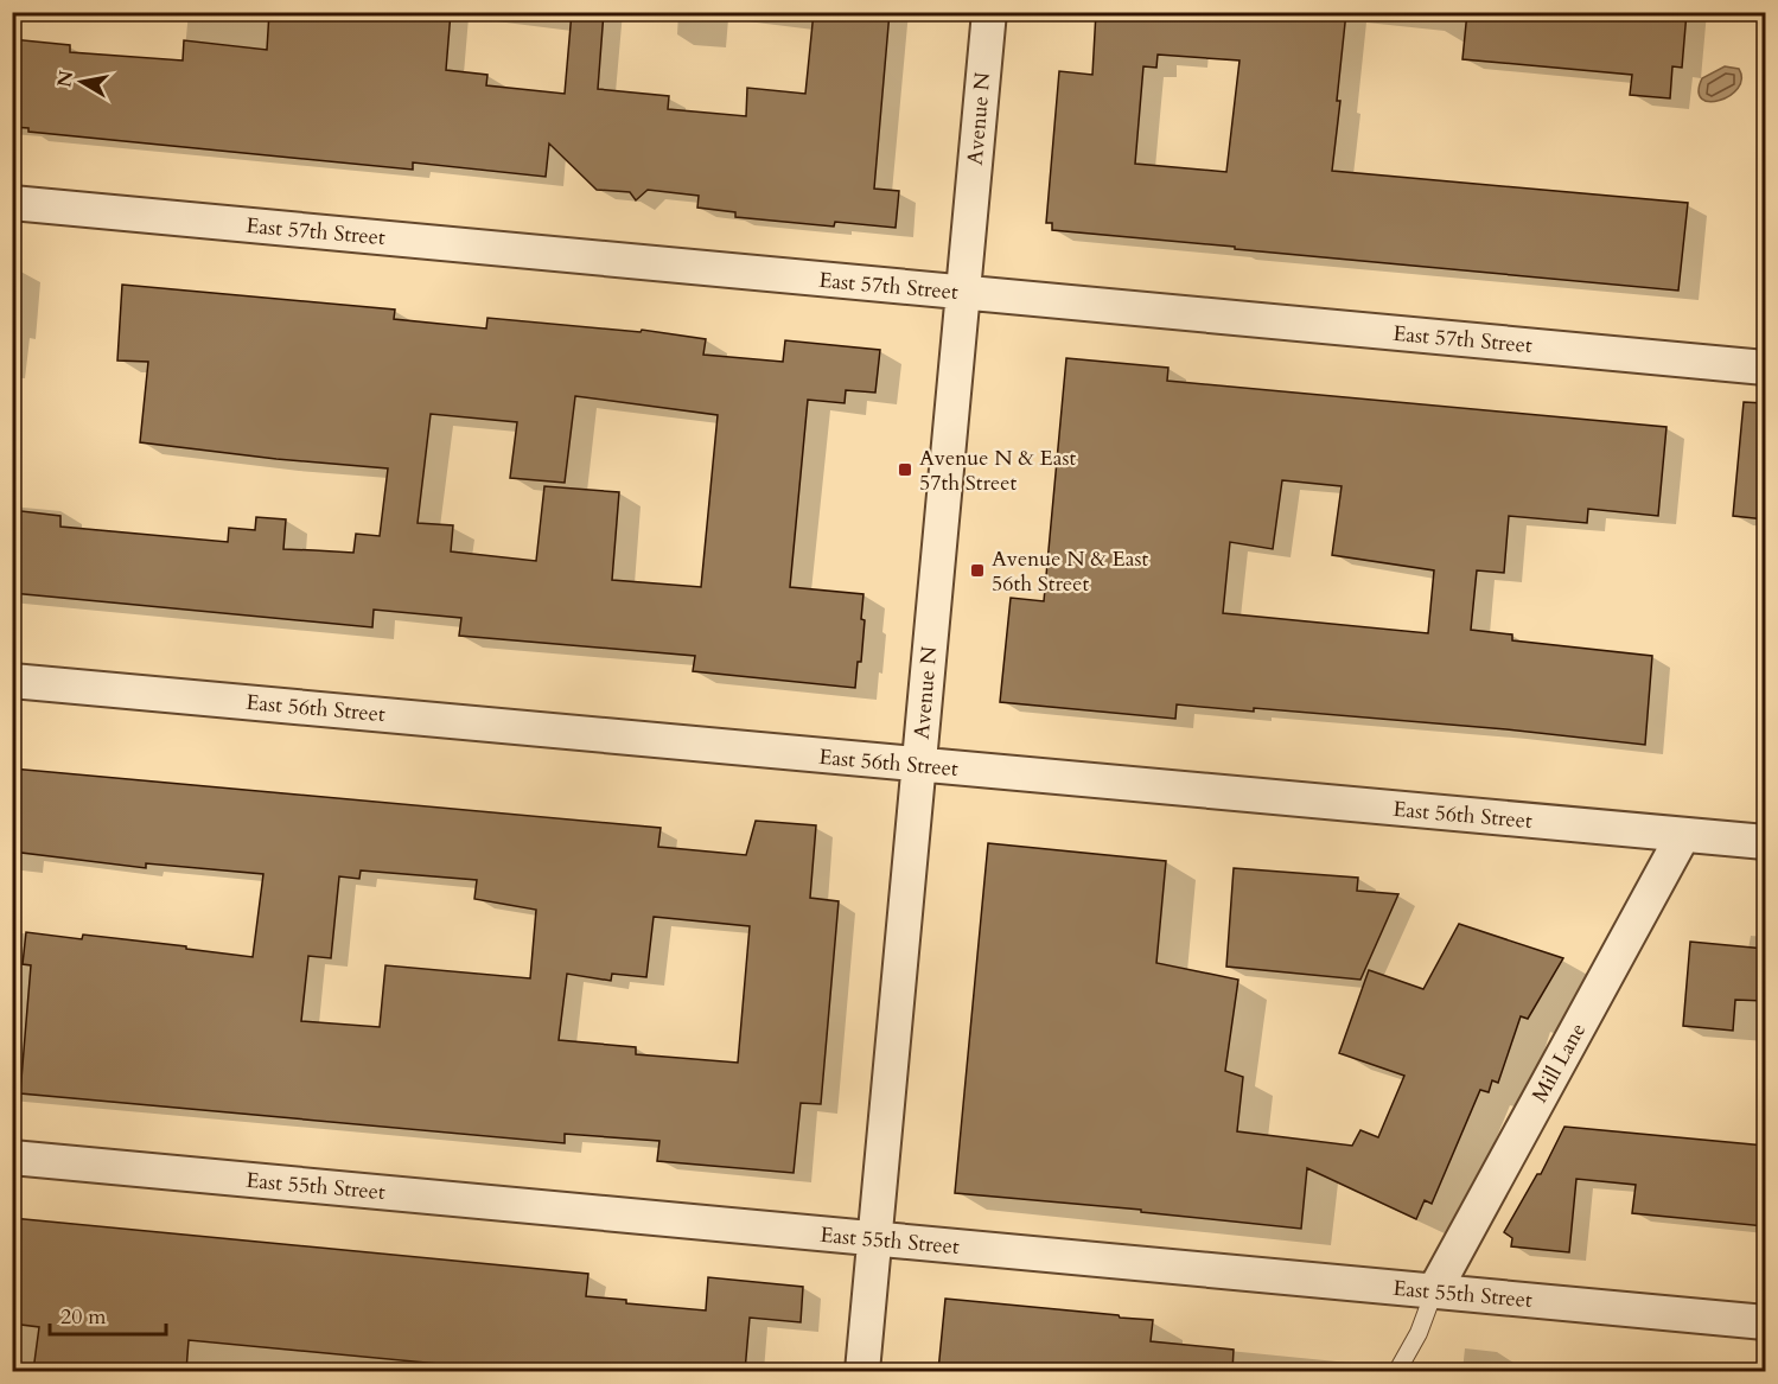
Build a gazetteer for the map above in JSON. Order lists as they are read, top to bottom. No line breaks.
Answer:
{"streets":{"street":["Avenue N","East 57th Street","East 56th Street","Mill Lane","East 55th Street"]},"crossings":[["Avenue N","East 57th Street"],["Avenue N","East 56th Street"],["Avenue N","East 55th Street"],["East 56th Street","Mill Lane"],["Mill Lane","East 55th Street"]],"places":{"transit":["Avenue N & East 57th Street","Avenue N & East 56th Street"]},"scale_bar":"20 m","north":"left"}
